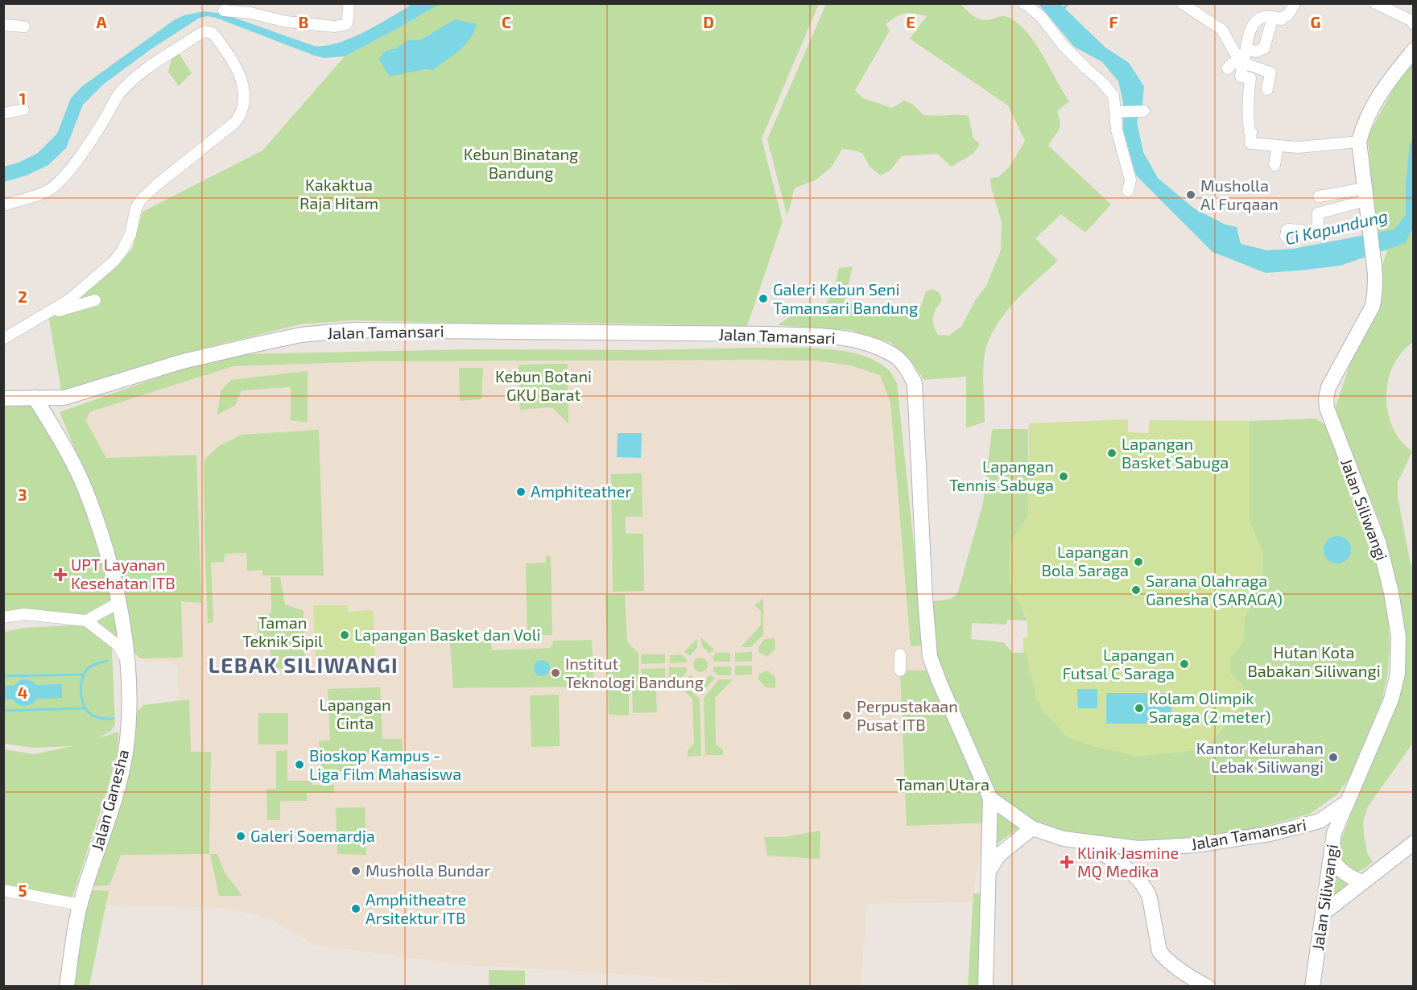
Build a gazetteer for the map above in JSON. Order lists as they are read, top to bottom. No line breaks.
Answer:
{"streets":{"main road":["Jalan Tamansari","Jalan Siliwangi","Jalan Ganesha"]},"crossings":[["Jalan Tamansari","Jalan Siliwangi"],["Jalan Tamansari","Jalan Ganesha"]],"districts":["LEBAK SILIWANGI"],"water":["Ci Kapundung"],"parks":["Kebun Binatang Bandung","Kakaktua Raja Hitam","Kebun Botani GKU Barat","Taman Teknik Sipil","Hutan Kota Babakan Siliwangi","Lapangan Cinta","Taman Utara"],"places":{"other":["Musholla Al Furqaan","Galeri Kebun Seni Tamansari Bandung","Lapangan Basket Sabuga","Lapangan Tennis Sabuga","Amphiteather","Lapangan Bola Saraga","Sarana Olahraga Ganesha (SARAGA)","Lapangan Basket dan Voli","Lapangan Futsal C Saraga","Institut Teknologi Bandung","Kolam Olimpik Saraga (2 meter)","Perpustakaan Pusat ITB","Kantor Kelurahan Lebak Siliwangi","Bioskop Kampus - Liga Film Mahasiswa","Galeri Soemardja","Musholla Bundar","Amphitheatre Arsitektur ITB"],"health":["UPT Layanan Kesehatan ITB","Klinik Jasmine MQ Medika"]},"grid":{"columns":["A","B","C","D","E","F","G"],"rows":["1","2","3","4","5"]}}
